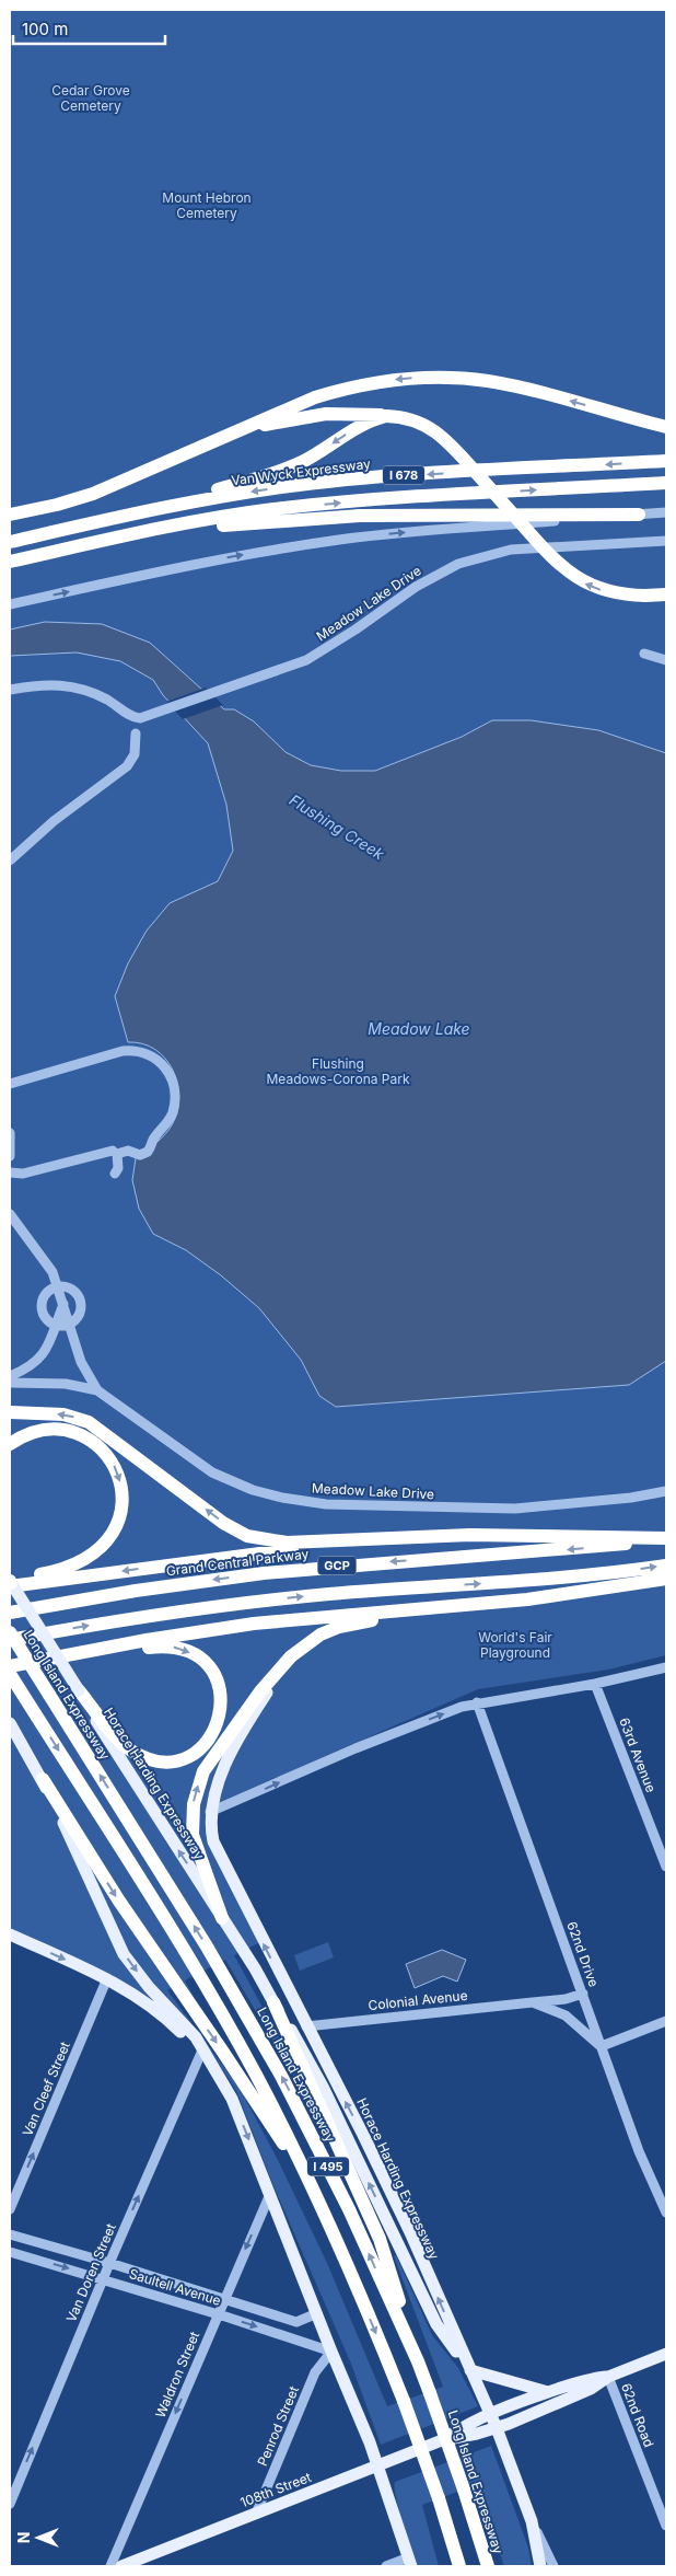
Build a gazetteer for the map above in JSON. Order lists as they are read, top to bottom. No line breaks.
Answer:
{"streets":{"highway":["Van Wyck Expressway","I 678","Grand Central Parkway","GCP","Long Island Expressway","I 495"],"main road":["Horace Harding Expressway","108th Street"],"street":["Meadow Lake Drive","63rd Avenue","62nd Drive","Colonial Avenue","Van Cleef Street","Van Doren Street","Saultell Avenue","Waldron Street","62nd Road","Penrod Street"]},"crossings":[["Horace Harding Expressway","Colonial Avenue"],["Horace Harding Expressway","108th Street"],["62nd Drive","Colonial Avenue"],["Van Doren Street","Saultell Avenue"],["Saultell Avenue","Waldron Street"],["Saultell Avenue","Penrod Street"],["62nd Road","108th Street"],["Penrod Street","108th Street"]],"one_way":["Van Cleef Street","Van Doren Street","Waldron Street"],"water":["Flushing Creek","Meadow Lake"],"parks":["Cedar Grove Cemetery","Mount Hebron Cemetery","Flushing Meadows-Corona Park","World's Fair Playground"],"scale_bar":"100 m","north":"left"}
